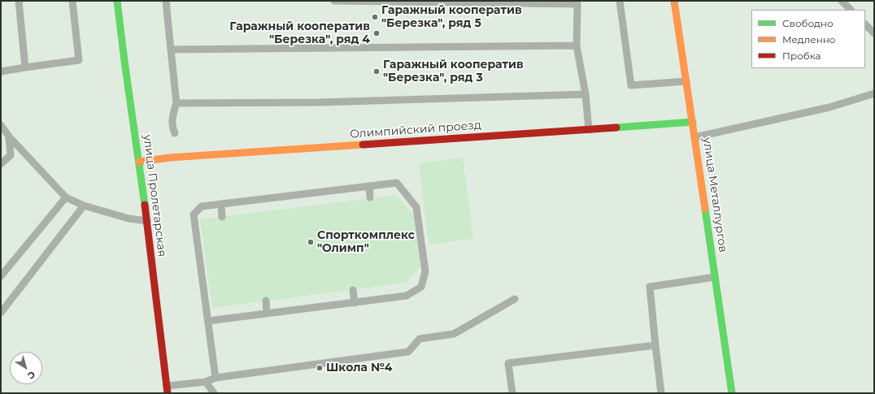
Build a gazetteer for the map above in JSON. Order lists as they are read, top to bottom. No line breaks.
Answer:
{"streets":{"street":["Олимпийский проезд","улица Металлургов","улица Пролетарская"]},"crossings":[["Олимпийский проезд","улица Металлургов"],["Олимпийский проезд","улица Пролетарская"]],"places":["Гаражный кооператив \"Березка\", ряд 5","Гаражный кооператив \"Березка\", ряд 4","Гаражный кооператив \"Березка\", ряд 3","Спорткомплекс \"Олимп\"","Школа №4"],"legend":["Свободно","Медленно","Пробка"],"north":"bottom right"}
